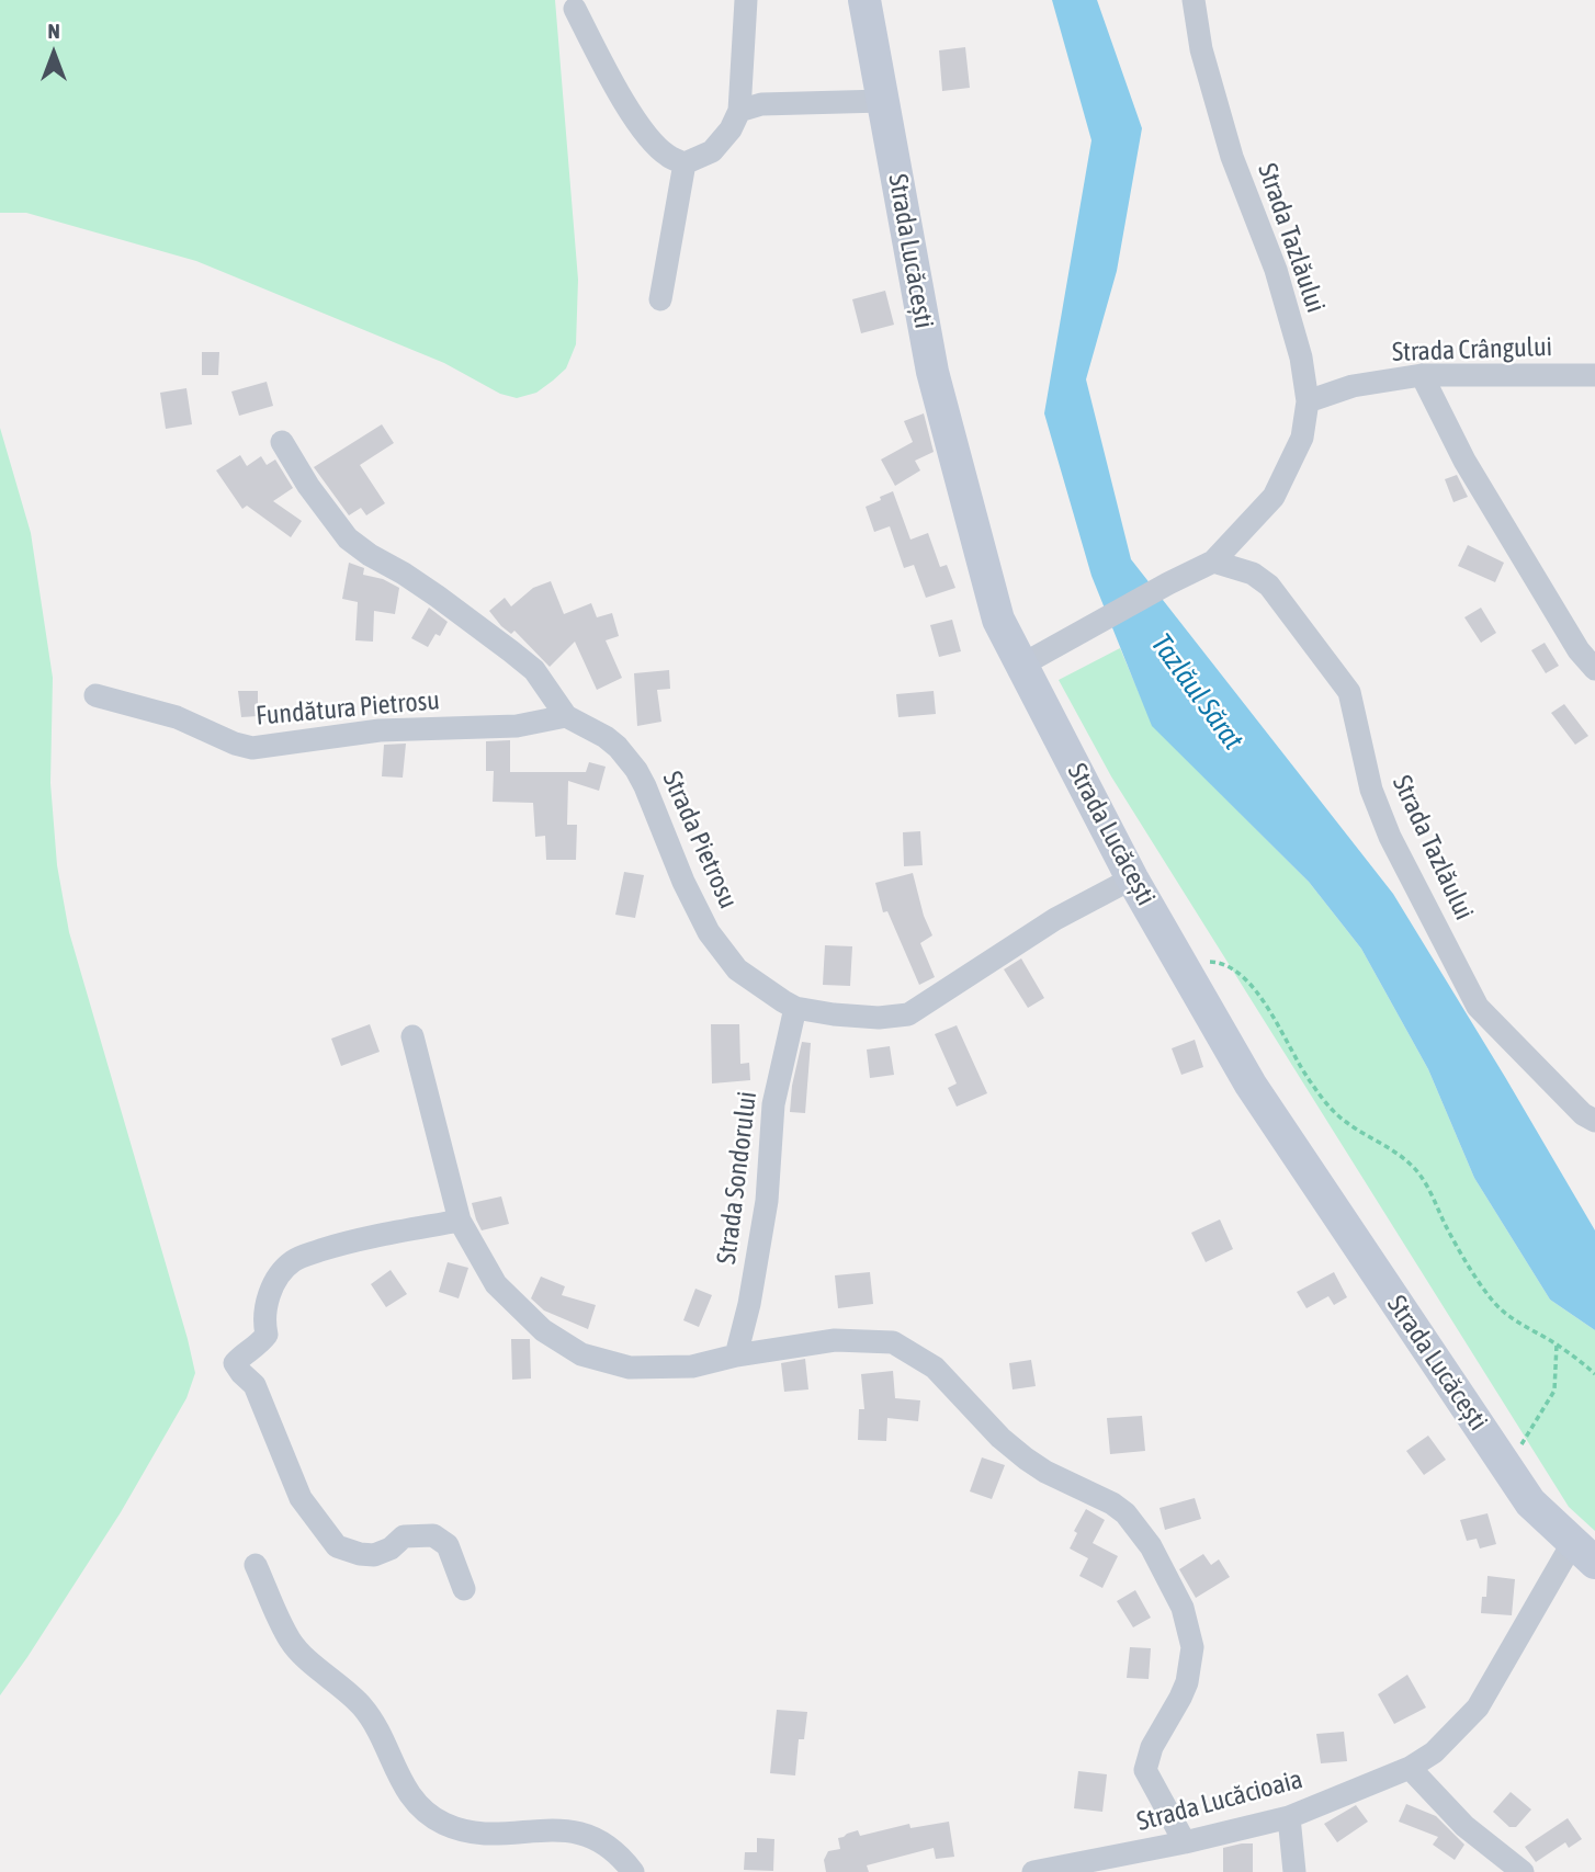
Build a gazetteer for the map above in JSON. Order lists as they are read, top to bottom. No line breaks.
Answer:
{"streets":{"main road":["Strada Lucăcești"],"street":["Strada Tazlăului","Strada Crângului","Fundătura Pietrosu","Strada Pietrosu","Strada Sondorului","Strada Lucăcioaia"]},"crossings":[["Strada Tazlăului","Strada Lucăcești"],["Strada Tazlăului","Strada Crângului"],["Strada Lucăcești","Strada Pietrosu"],["Strada Lucăcești","Strada Lucăcioaia"],["Fundătura Pietrosu","Strada Pietrosu"],["Strada Pietrosu","Strada Sondorului"]],"water":["Tazlăul Sărat"],"north":"top"}
